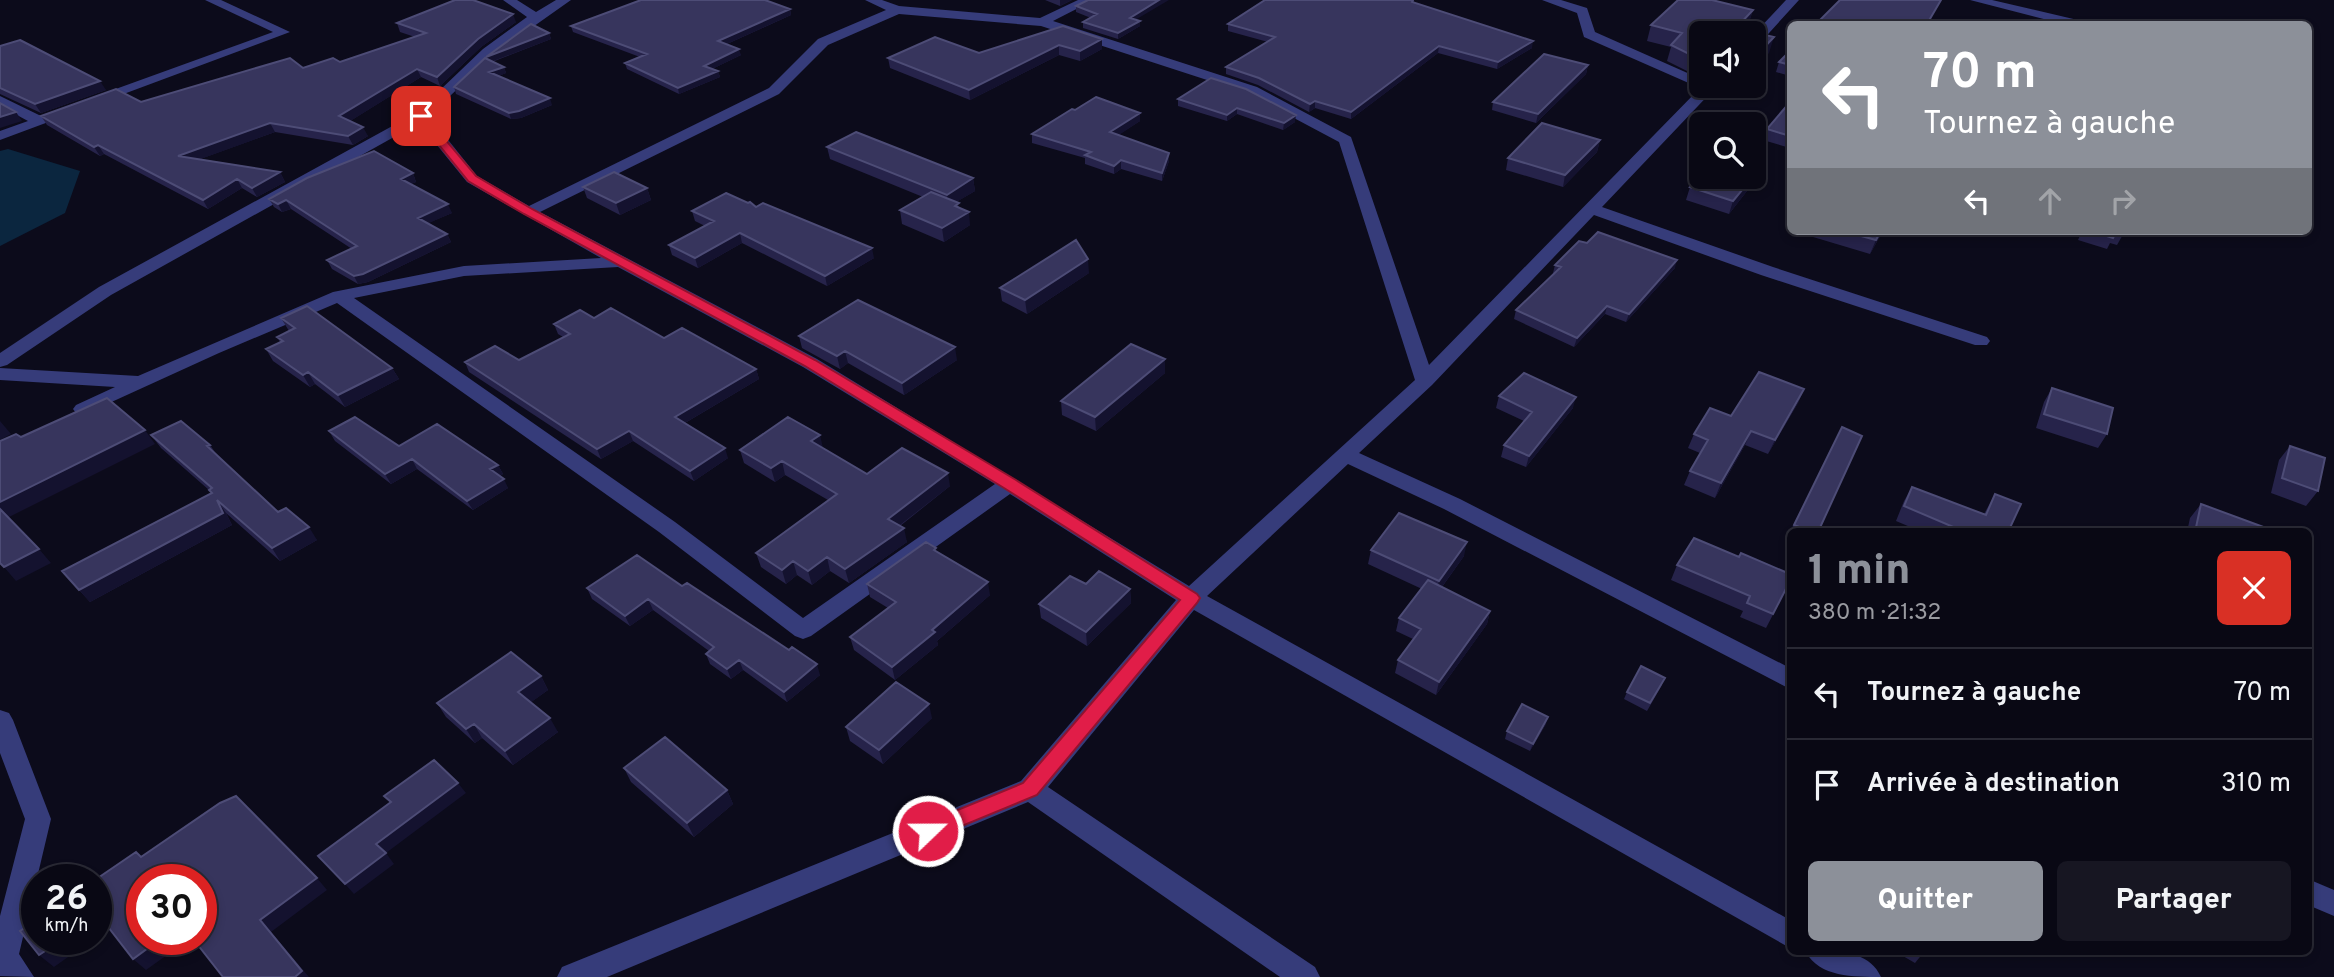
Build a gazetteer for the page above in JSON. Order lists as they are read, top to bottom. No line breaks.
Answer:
{"page":{"turn":["70 m","Tournez à gauche"],"heading":["1 min","380 m · 21:32"],"list":[{"name":"Tournez à gauche","value":"70 m"},{"name":"Arrivée à destination","value":"310 m"}],"buttons":["Quitter","Partager"],"speed":"26 km/h","limit":"30"}}
